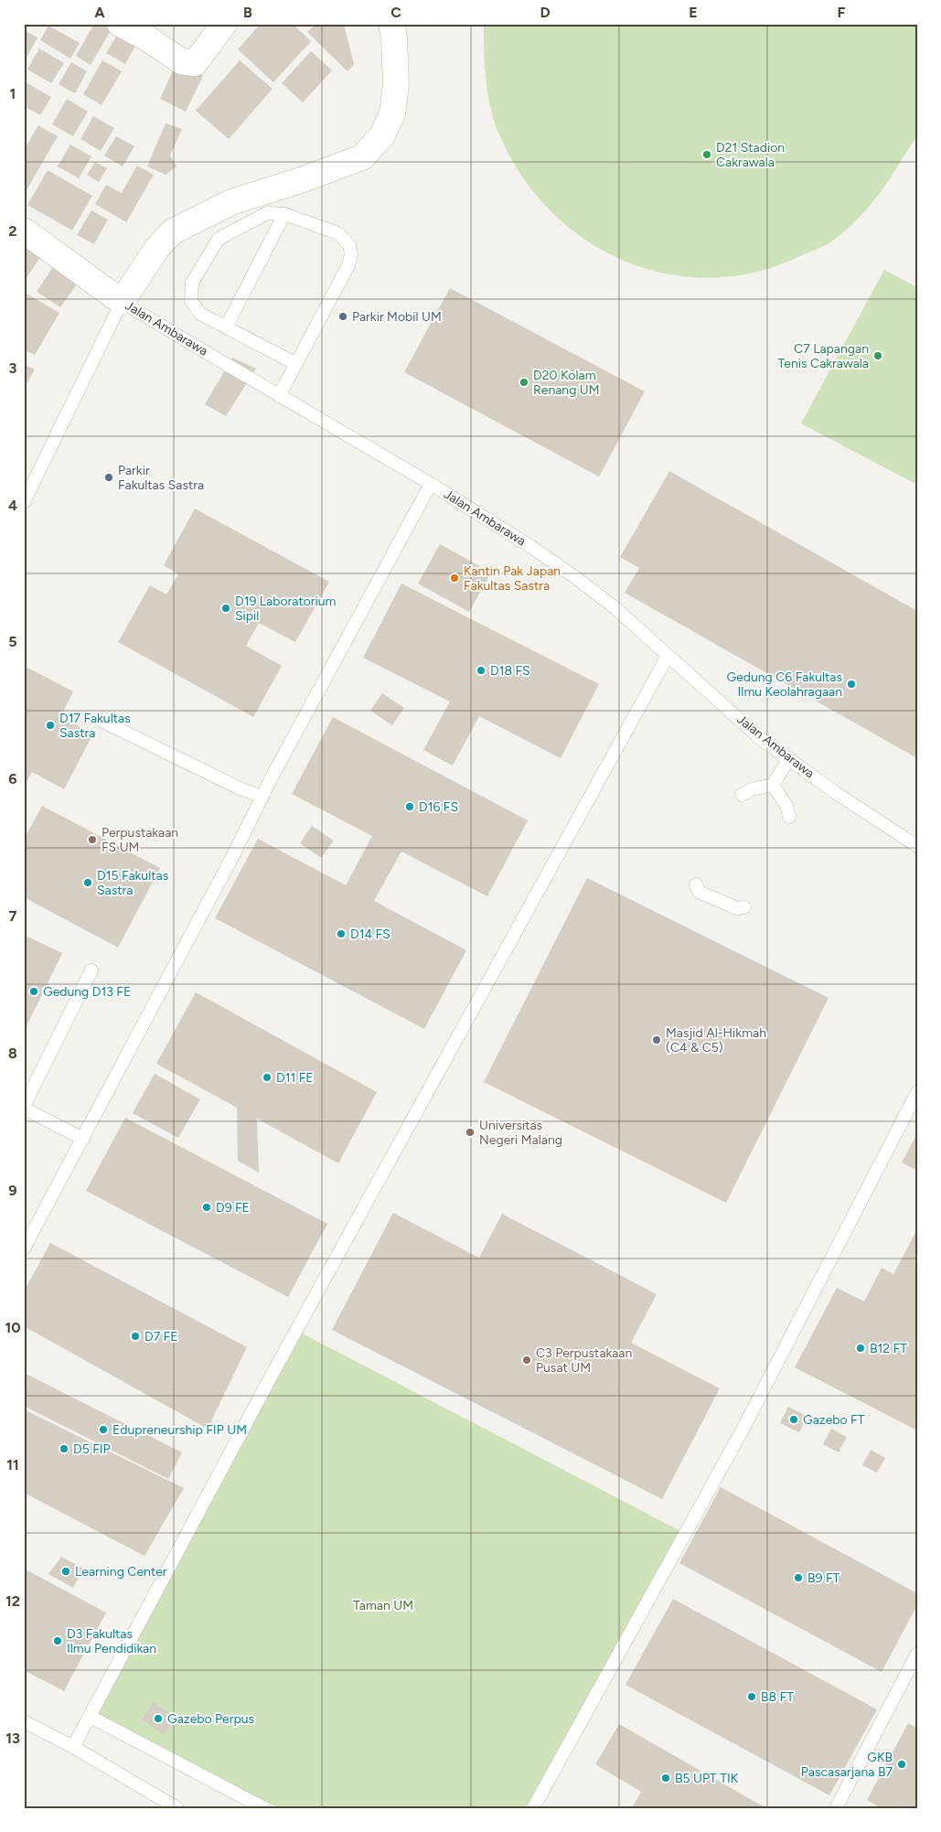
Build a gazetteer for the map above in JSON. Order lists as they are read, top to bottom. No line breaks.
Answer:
{"streets":{"street":["Jalan Ambarawa"]},"parks":["Taman UM"],"places":["D21 Stadion Cakrawala","Parkir Mobil UM","C7 Lapangan Tenis Cakrawala","D20 Kolam Renang UM","Parkir Fakultas Sastra","Kantin Pak Japan Fakultas Sastra","D19 Laboratorium Sipil","D18 FS","Gedung C6 Fakultas Ilmu Keolahragaan","D17 Fakultas Sastra","D16 FS","Perpustakaan FS UM","D15 Fakultas Sastra","D14 FS","Gedung D13 FE","Masjid Al-Hikmah (C4 & C5)","D11 FE","Universitas Negeri Malang","D9 FE","D7 FE","B12 FT","C3 Perpustakaan Pusat UM","Gazebo FT","Edupreneurship FIP UM","D5 FIP","Learning Center","B9 FT","D3 Fakultas Ilmu Pendidikan","B8 FT","Gazebo Perpus","GKB Pascasarjana B7","B5 UPT TIK"],"grid":{"columns":["A","B","C","D","E","F"],"rows":["1","2","3","4","5","6","7","8","9","10","11","12","13"]}}
